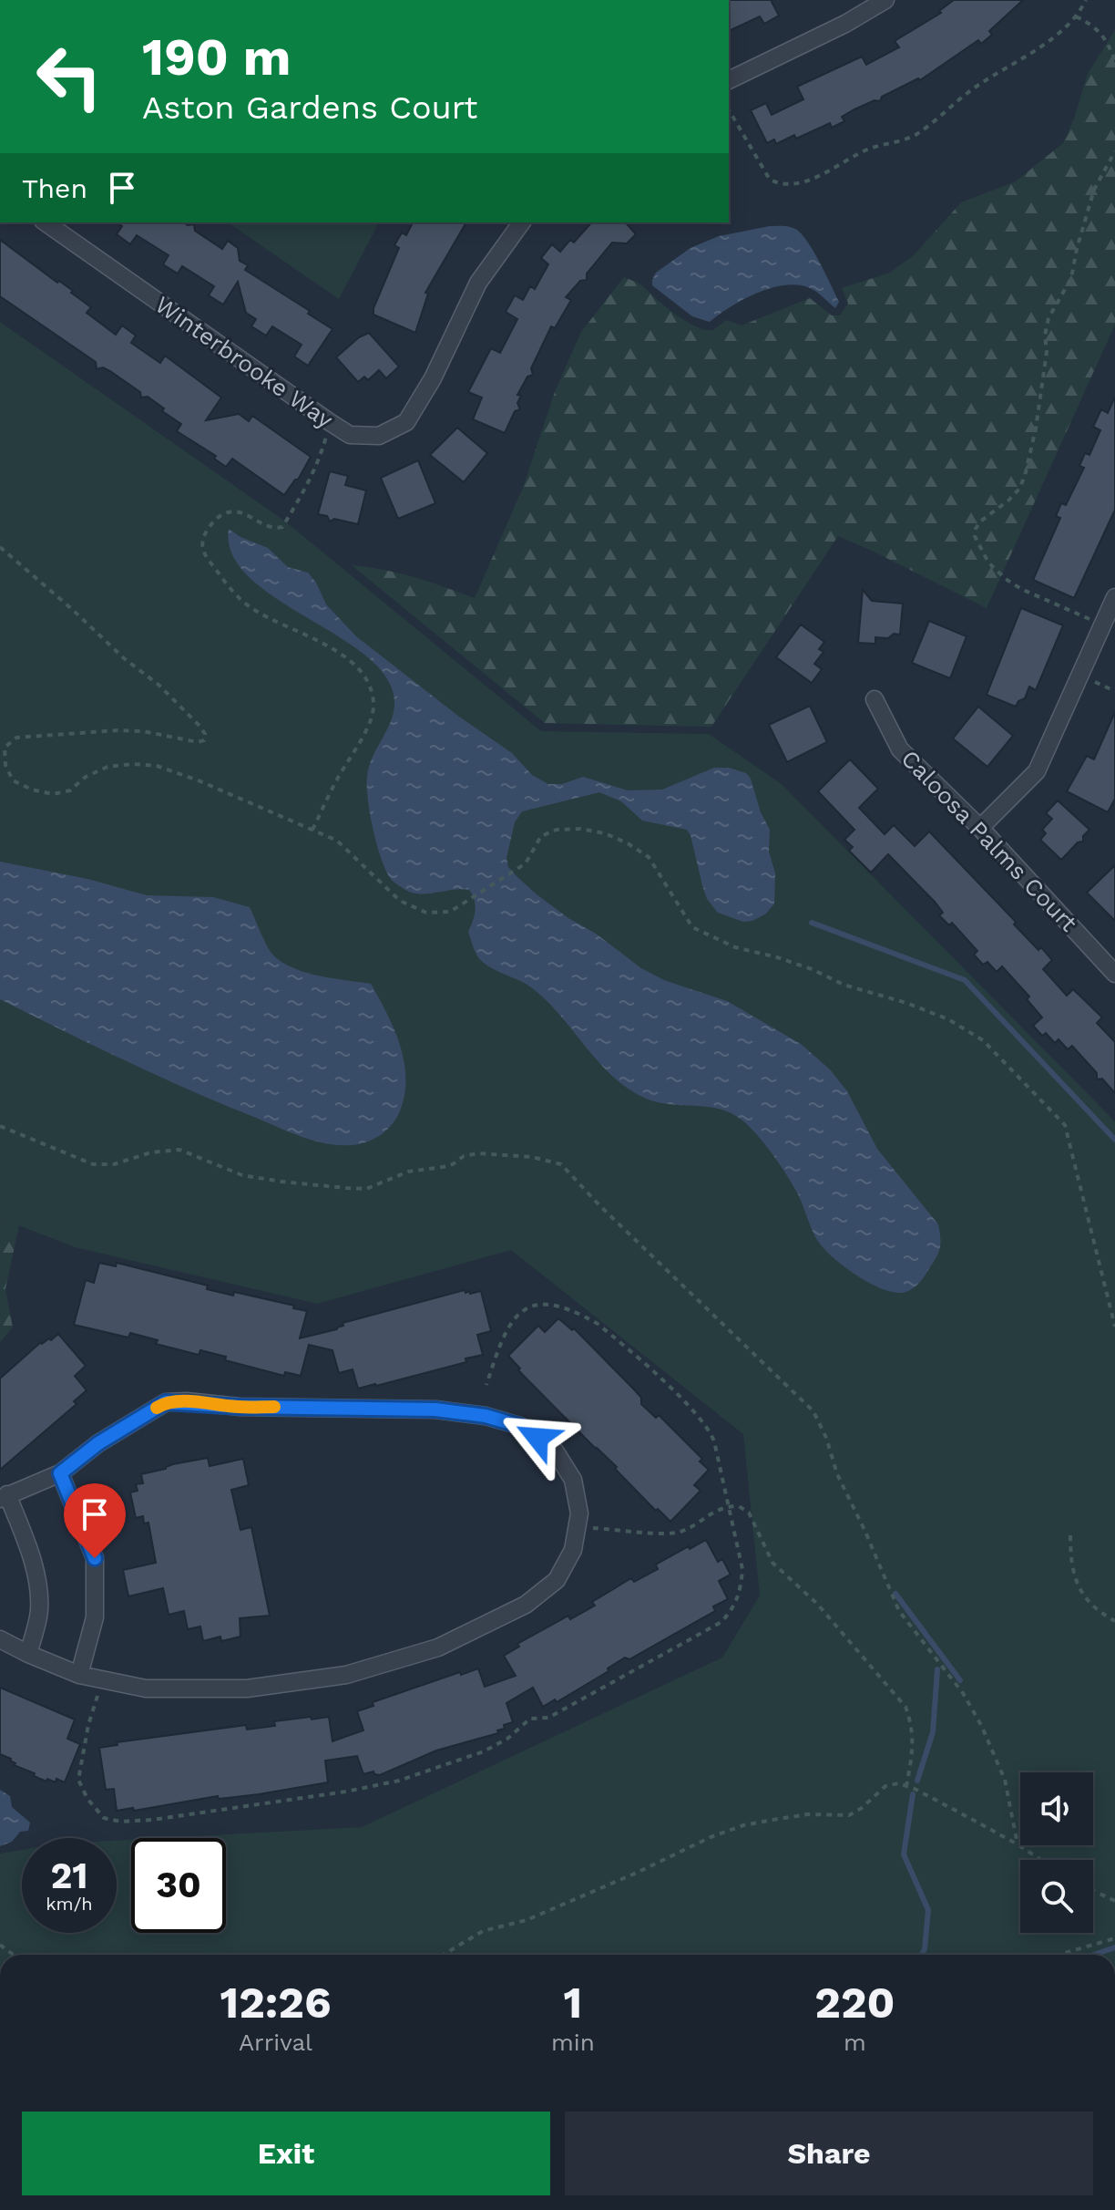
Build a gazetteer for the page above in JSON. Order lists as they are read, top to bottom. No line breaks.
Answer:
{"streets":{"street":["Winterbrooke Way","Caloosa Palms Court"]},"page":{"turn":["190 m","Aston Gardens Court"],"then":"Then","speed":"21 km/h","limit":"30","eta":["12:26","Arrival","1","min","220","m"],"buttons":["Exit","Share"]}}
